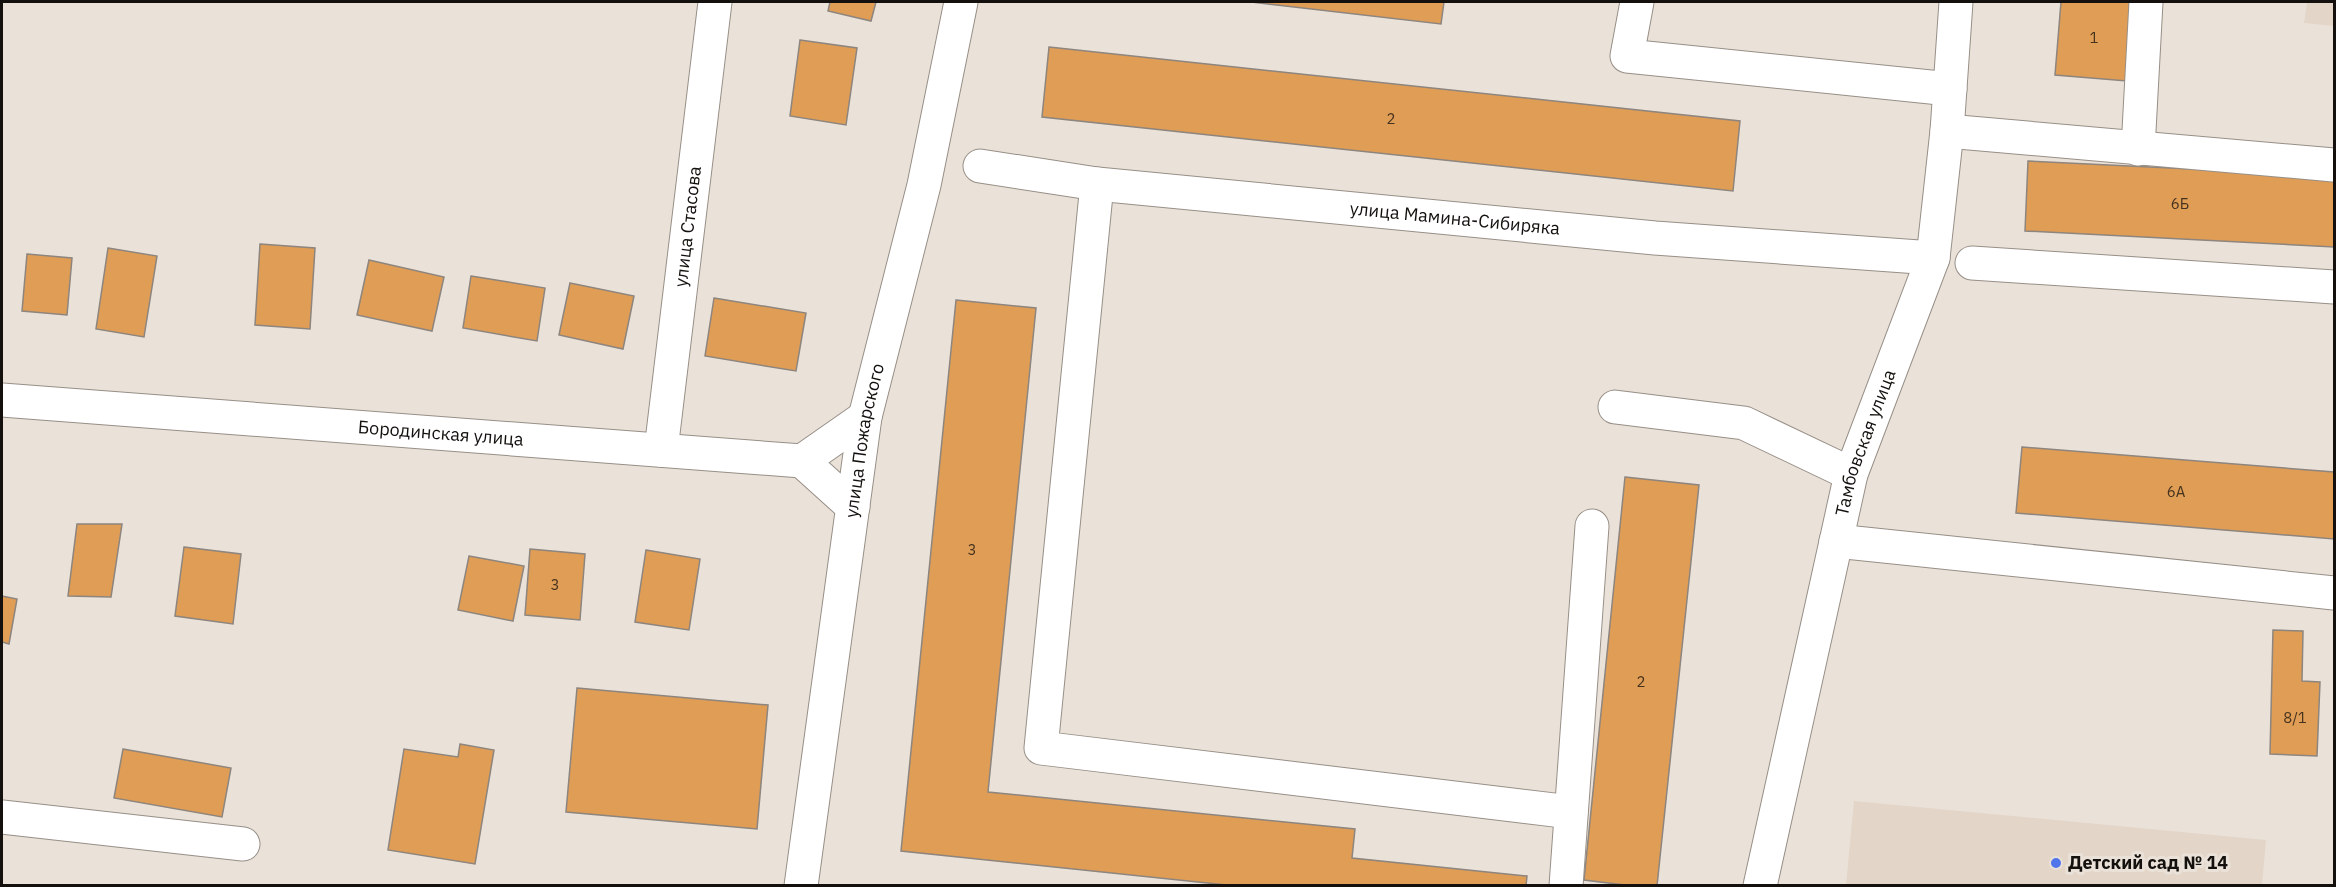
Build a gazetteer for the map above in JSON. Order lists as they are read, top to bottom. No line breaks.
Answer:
{"streets":{"street":["улица Мамина-Сибиряка","улица Стасова","Бородинская улица","улица Пожарского","Тамбовская улица"]},"crossings":[["улица Мамина-Сибиряка","Тамбовская улица"],["улица Стасова","Бородинская улица"]],"places":["Детский сад № 14"],"house_numbers":["1","2","6Б","6А","3","3","2","8/1"]}
